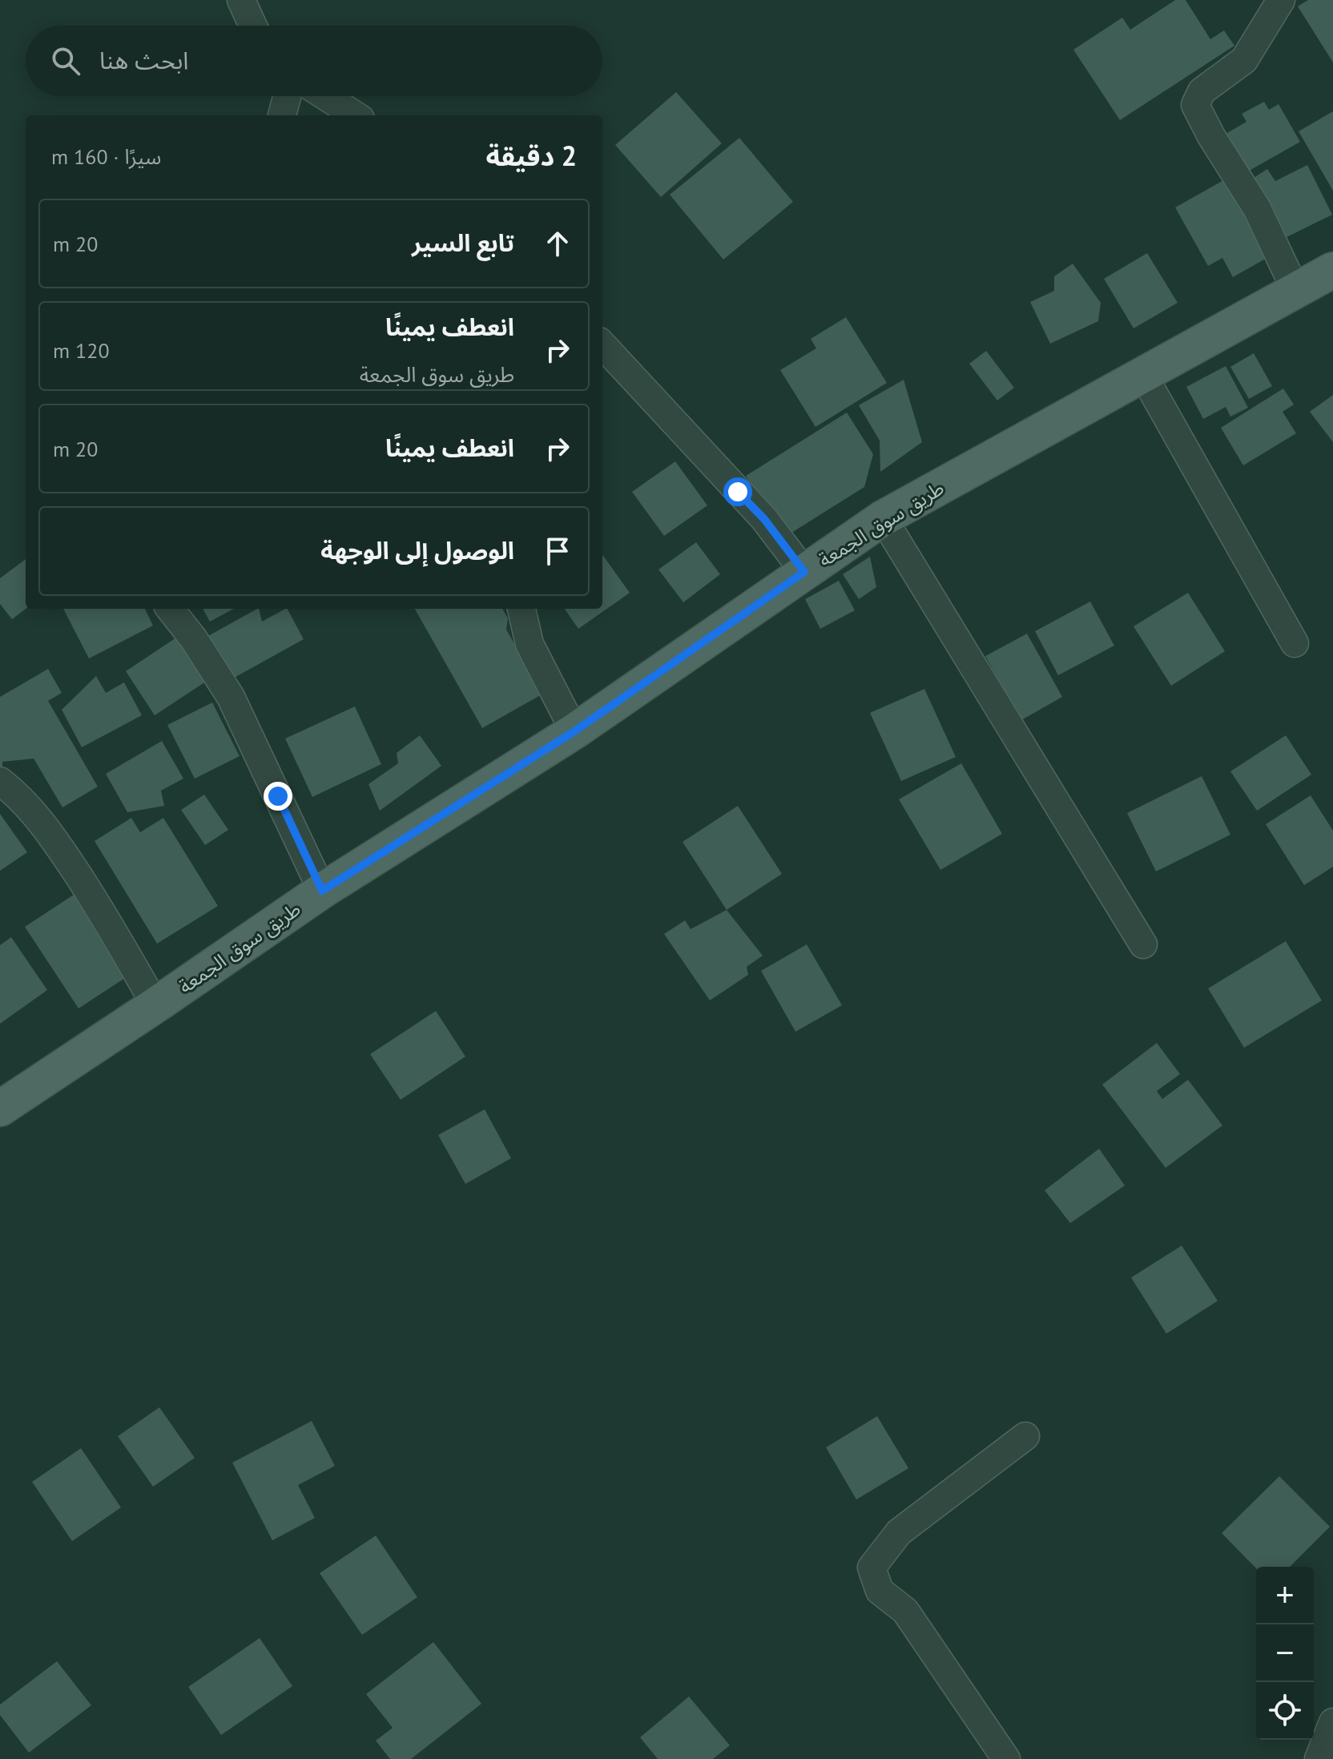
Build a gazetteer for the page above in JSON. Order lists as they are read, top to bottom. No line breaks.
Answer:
{"streets":{"main road":["طريق سوق الجمعة"]},"page":{"search":"ابحث هنا","heading":["2 دقيقة","سيرًا · 160 m"],"list":[["تابع السير","20 m"],["انعطف يمينًا","طريق سوق الجمعة","120 m"],["انعطف يمينًا","20 m"],"الوصول إلى الوجهة"],"map_buttons":["+","−"]}}
